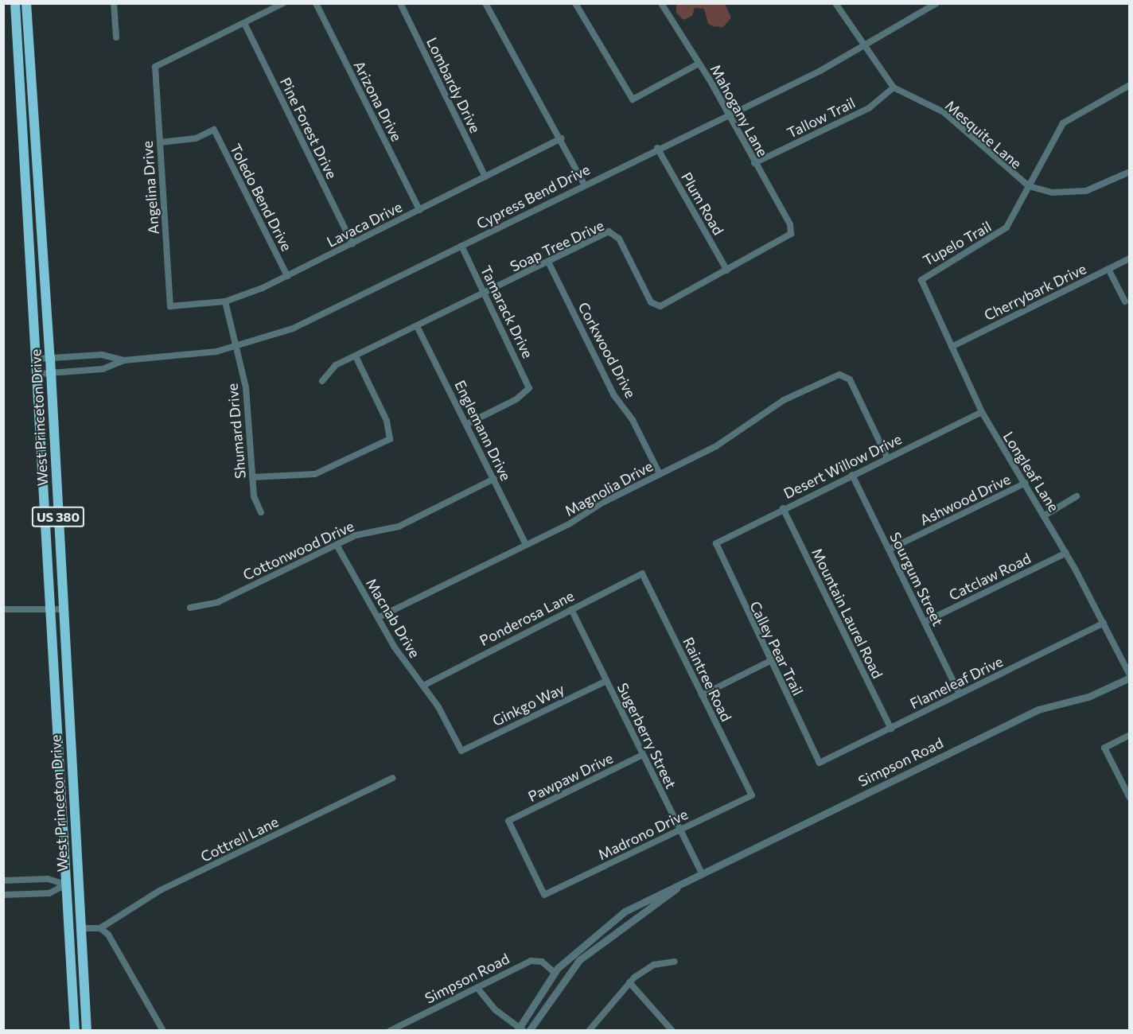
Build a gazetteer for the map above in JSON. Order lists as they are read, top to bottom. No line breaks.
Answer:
{"streets":{"highway":["West Princeton Drive","US 380"],"street":["Lombardy Drive","Arizona Drive","Mahogany Lane","Tallow Trail","Pine Forest Drive","Mesquite Lane","Angelina Drive","Cypress Bend Drive","Toledo Bend Drive","Plum Road","Lavaca Drive","Tupelo Trail","Soap Tree Drive","Cherrybark Drive","Tamarack Drive","Corkwood Drive","Englemann Drive","Shumard Drive","Desert Willow Drive","Longleaf Lane","Magnolia Drive","Ashwood Drive","Cottonwood Drive","Catclaw Road","Sourgum Street","Mountain Laurel Road","Macnab Drive","Ponderosa Lane","Calley Pear Trail","Raintree Road","Flameleaf Drive","Ginkgo Way","Sugerberry Street","Simpson Road","Pawpaw Drive","Madrono Drive","Cottrell Lane"]},"crossings":[["Lombardy Drive","Lavaca Drive"],["Arizona Drive","Lavaca Drive"],["Mahogany Lane","Tallow Trail"],["Mahogany Lane","Cypress Bend Drive"],["Mahogany Lane","Soap Tree Drive"],["Tallow Trail","Mesquite Lane"],["Pine Forest Drive","Angelina Drive"],["Pine Forest Drive","Lavaca Drive"],["Mesquite Lane","Cypress Bend Drive"],["Mesquite Lane","Tupelo Trail"],["Angelina Drive","Toledo Bend Drive"],["Angelina Drive","Lavaca Drive"],["Cypress Bend Drive","Plum Road"],["Cypress Bend Drive","Tamarack Drive"],["Cypress Bend Drive","West Princeton Drive"],["Cypress Bend Drive","Shumard Drive"],["Toledo Bend Drive","Lavaca Drive"],["Plum Road","Soap Tree Drive"],["Lavaca Drive","Shumard Drive"],["Tupelo Trail","Longleaf Lane"],["Soap Tree Drive","Tamarack Drive"],["Soap Tree Drive","Corkwood Drive"],["Soap Tree Drive","Englemann Drive"],["Cherrybark Drive","Longleaf Lane"],["Tamarack Drive","Englemann Drive"],["Corkwood Drive","Magnolia Drive"],["Englemann Drive","Magnolia Drive"],["Englemann Drive","Cottonwood Drive"],["Desert Willow Drive","Longleaf Lane"],["Desert Willow Drive","Magnolia Drive"],["Desert Willow Drive","Sourgum Street"],["Desert Willow Drive","Mountain Laurel Road"],["Desert Willow Drive","Calley Pear Trail"],["Longleaf Lane","Ashwood Drive"],["Longleaf Lane","Catclaw Road"],["Longleaf Lane","Flameleaf Drive"],["Longleaf Lane","Simpson Road"],["Magnolia Drive","Macnab Drive"],["Ashwood Drive","Sourgum Street"],["Cottonwood Drive","Macnab Drive"],["Catclaw Road","Sourgum Street"],["Sourgum Street","Flameleaf Drive"],["Mountain Laurel Road","Flameleaf Drive"],["Macnab Drive","Ponderosa Lane"],["Macnab Drive","Ginkgo Way"],["Ponderosa Lane","Raintree Road"],["Ponderosa Lane","Sugerberry Street"],["Calley Pear Trail","Flameleaf Drive"],["Raintree Road","Madrono Drive"],["Ginkgo Way","Sugerberry Street"],["Sugerberry Street","Simpson Road"],["Sugerberry Street","Pawpaw Drive"],["Sugerberry Street","Madrono Drive"],["Pawpaw Drive","Madrono Drive"]]}
